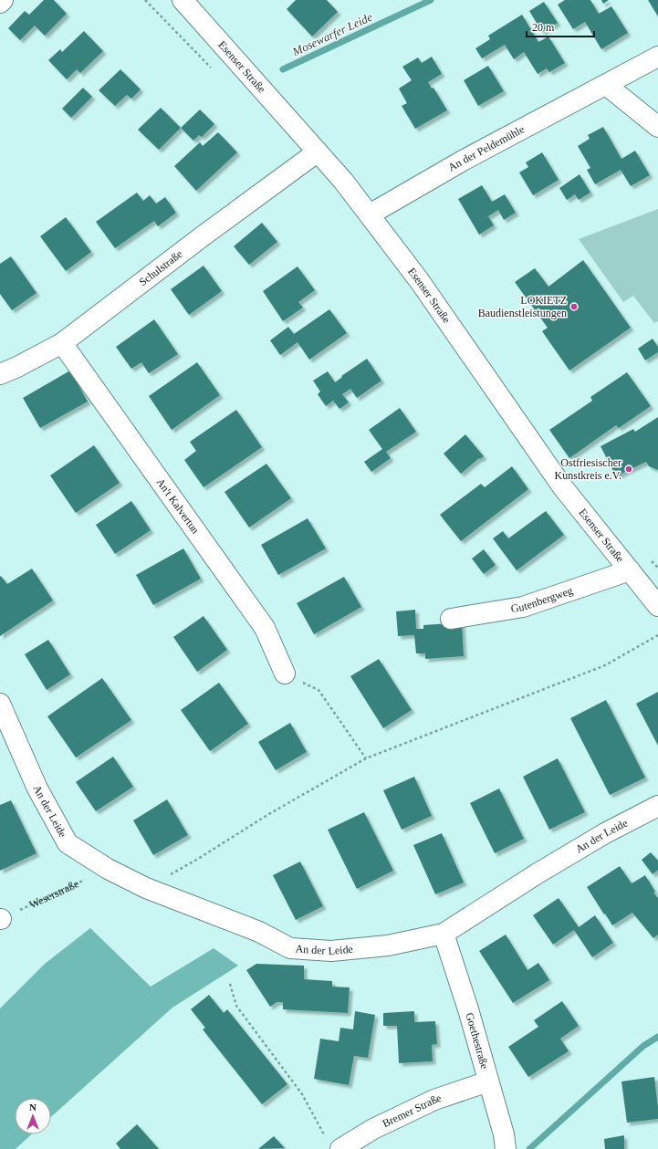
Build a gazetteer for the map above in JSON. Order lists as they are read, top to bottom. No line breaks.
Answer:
{"streets":{"street":["Esenser Straße","An der Peldemühle","Schulstraße","An't Kalvertun","Gutenbergweg","An der Leide","Goethestraße","Bremer Straße"],"path":["Weserstraße"]},"crossings":[["Esenser Straße","An der Peldemühle"],["Esenser Straße","Schulstraße"],["Esenser Straße","Gutenbergweg"],["Schulstraße","An't Kalvertun"],["An der Leide","Weserstraße"],["An der Leide","Goethestraße"],["Goethestraße","Bremer Straße"]],"water":["Mosewarfer Leide"],"places":["LOKIETZ Baudienstleistungen","Ostfriesischer Kunstkreis e.V."],"scale_bar":"20 m","north":"top"}
